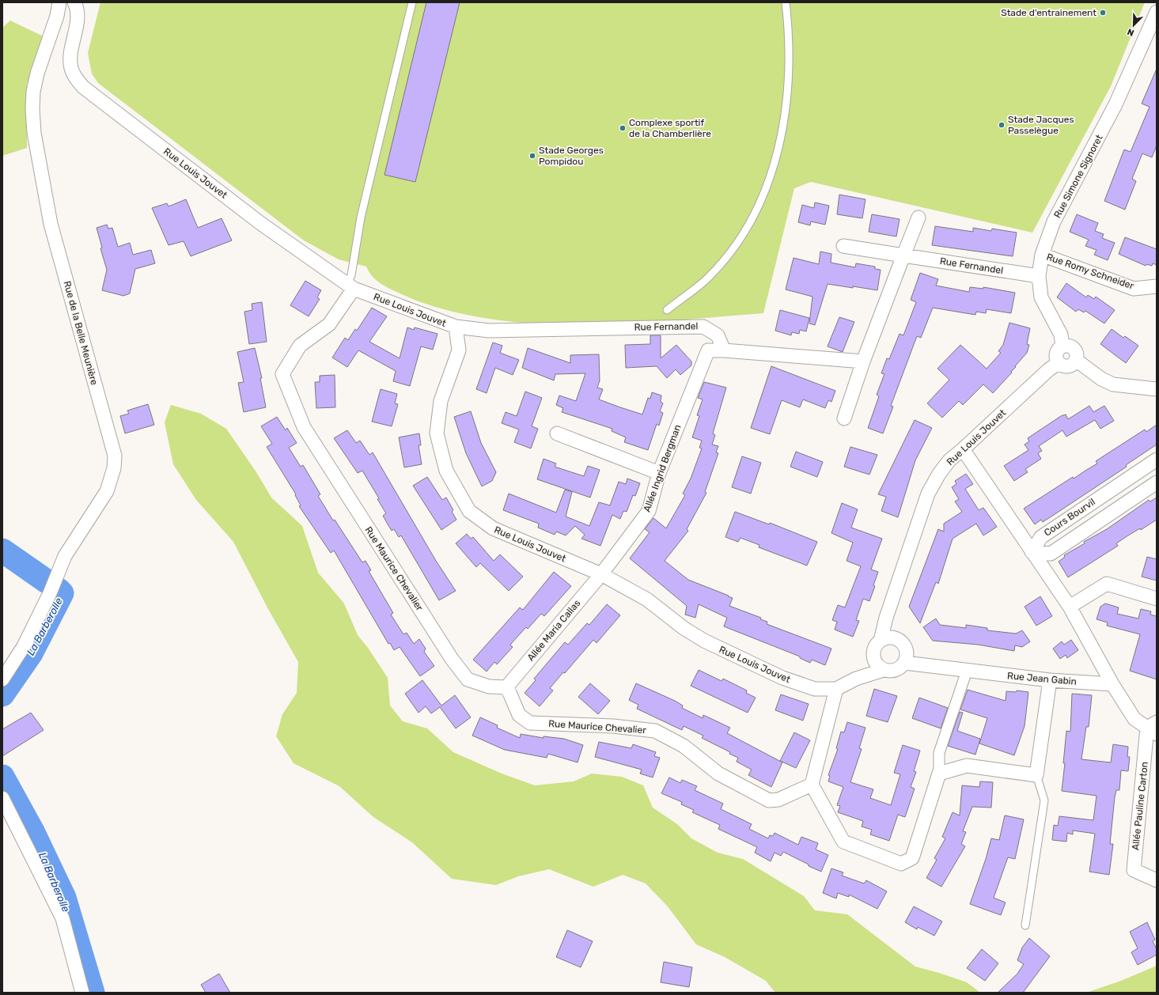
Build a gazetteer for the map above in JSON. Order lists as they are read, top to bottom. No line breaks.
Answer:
{"streets":{"street":["Rue Louis Jouvet","Rue Simone Signoret","Rue Fernandel","Rue Romy Schneider","Rue de la Belle Meunière","Allée Ingrid Bergman","Cours Bourvil","Rue Maurice Chevalier","Allée Maria Callas","Rue Jean Gabin","Allée Pauline Carton"]},"crossings":[["Rue Louis Jouvet","Rue Simone Signoret"],["Rue Louis Jouvet","Rue Fernandel"],["Rue Louis Jouvet","Allée Ingrid Bergman"],["Rue Louis Jouvet","Rue Maurice Chevalier"],["Rue Louis Jouvet","Allée Maria Callas"],["Rue Louis Jouvet","Rue Jean Gabin"],["Rue Simone Signoret","Rue Fernandel"],["Rue Simone Signoret","Rue Romy Schneider"],["Rue Fernandel","Allée Ingrid Bergman"],["Allée Ingrid Bergman","Allée Maria Callas"],["Rue Maurice Chevalier","Allée Maria Callas"]],"water":["La Barberolle"],"places":["Stade d'entrainement","Stade Jacques Passelègue","Complexe sportif de la Chamberlière","Stade Georges Pompidou"],"north":"bottom left"}
